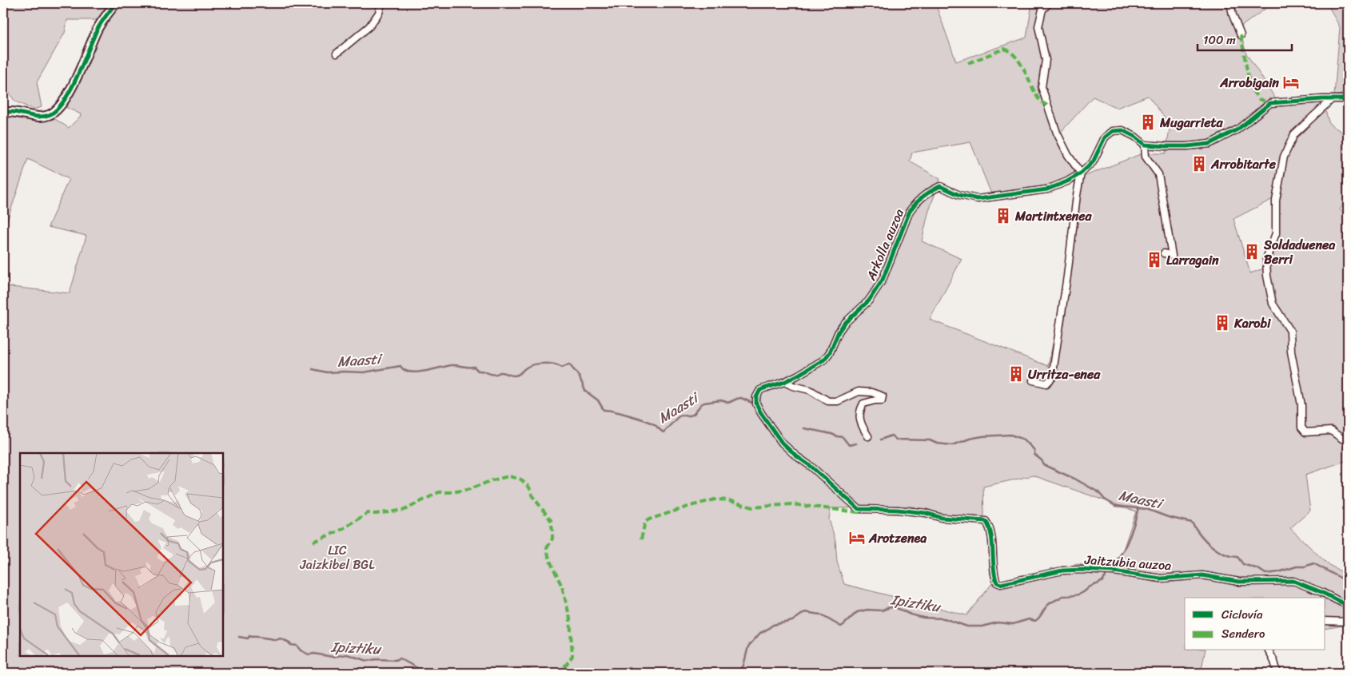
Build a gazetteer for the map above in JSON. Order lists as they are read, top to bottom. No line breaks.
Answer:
{"streets":{"street":["Arkolla auzoa","Jaitzubia auzoa"]},"crossings":[["Arkolla auzoa","Jaitzubia auzoa"]],"water":["Maasti","Ipiztiku"],"parks":["LIC Jaizkibel BGL"],"places":{"hotel":["Arrobigain","Arotzenea"],"building":["Mugarrieta","Arrobitarte","Martintxenea","Soldaduenea Berri","Larragain","Karobi","Urritza-enea"]},"legend":["Ciclovía","Sendero"],"scale_bar":"100 m"}
